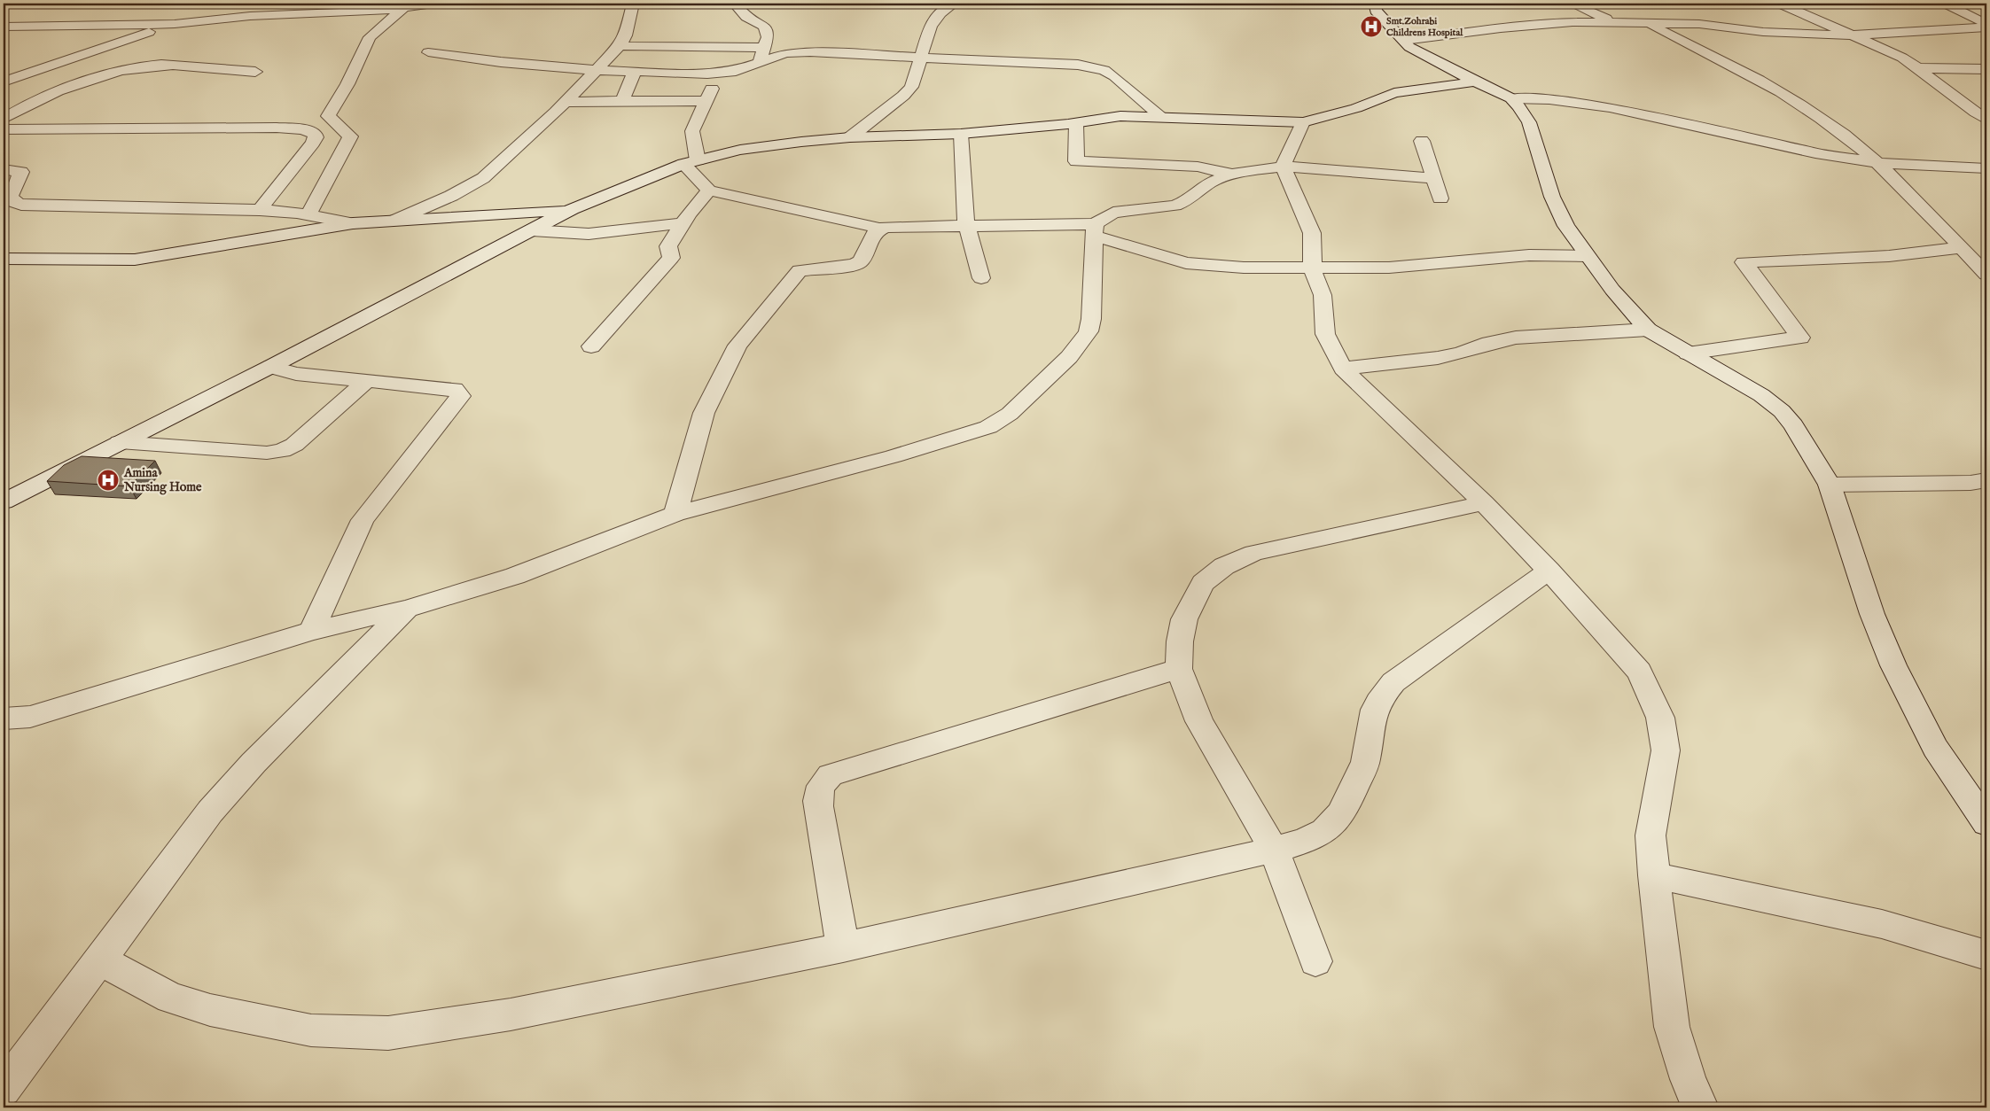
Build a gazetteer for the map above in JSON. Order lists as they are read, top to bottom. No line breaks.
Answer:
{"places":{"hospital":["Smt.Zohrabi Childrens Hospital","Amina Nursing Home"]}}
